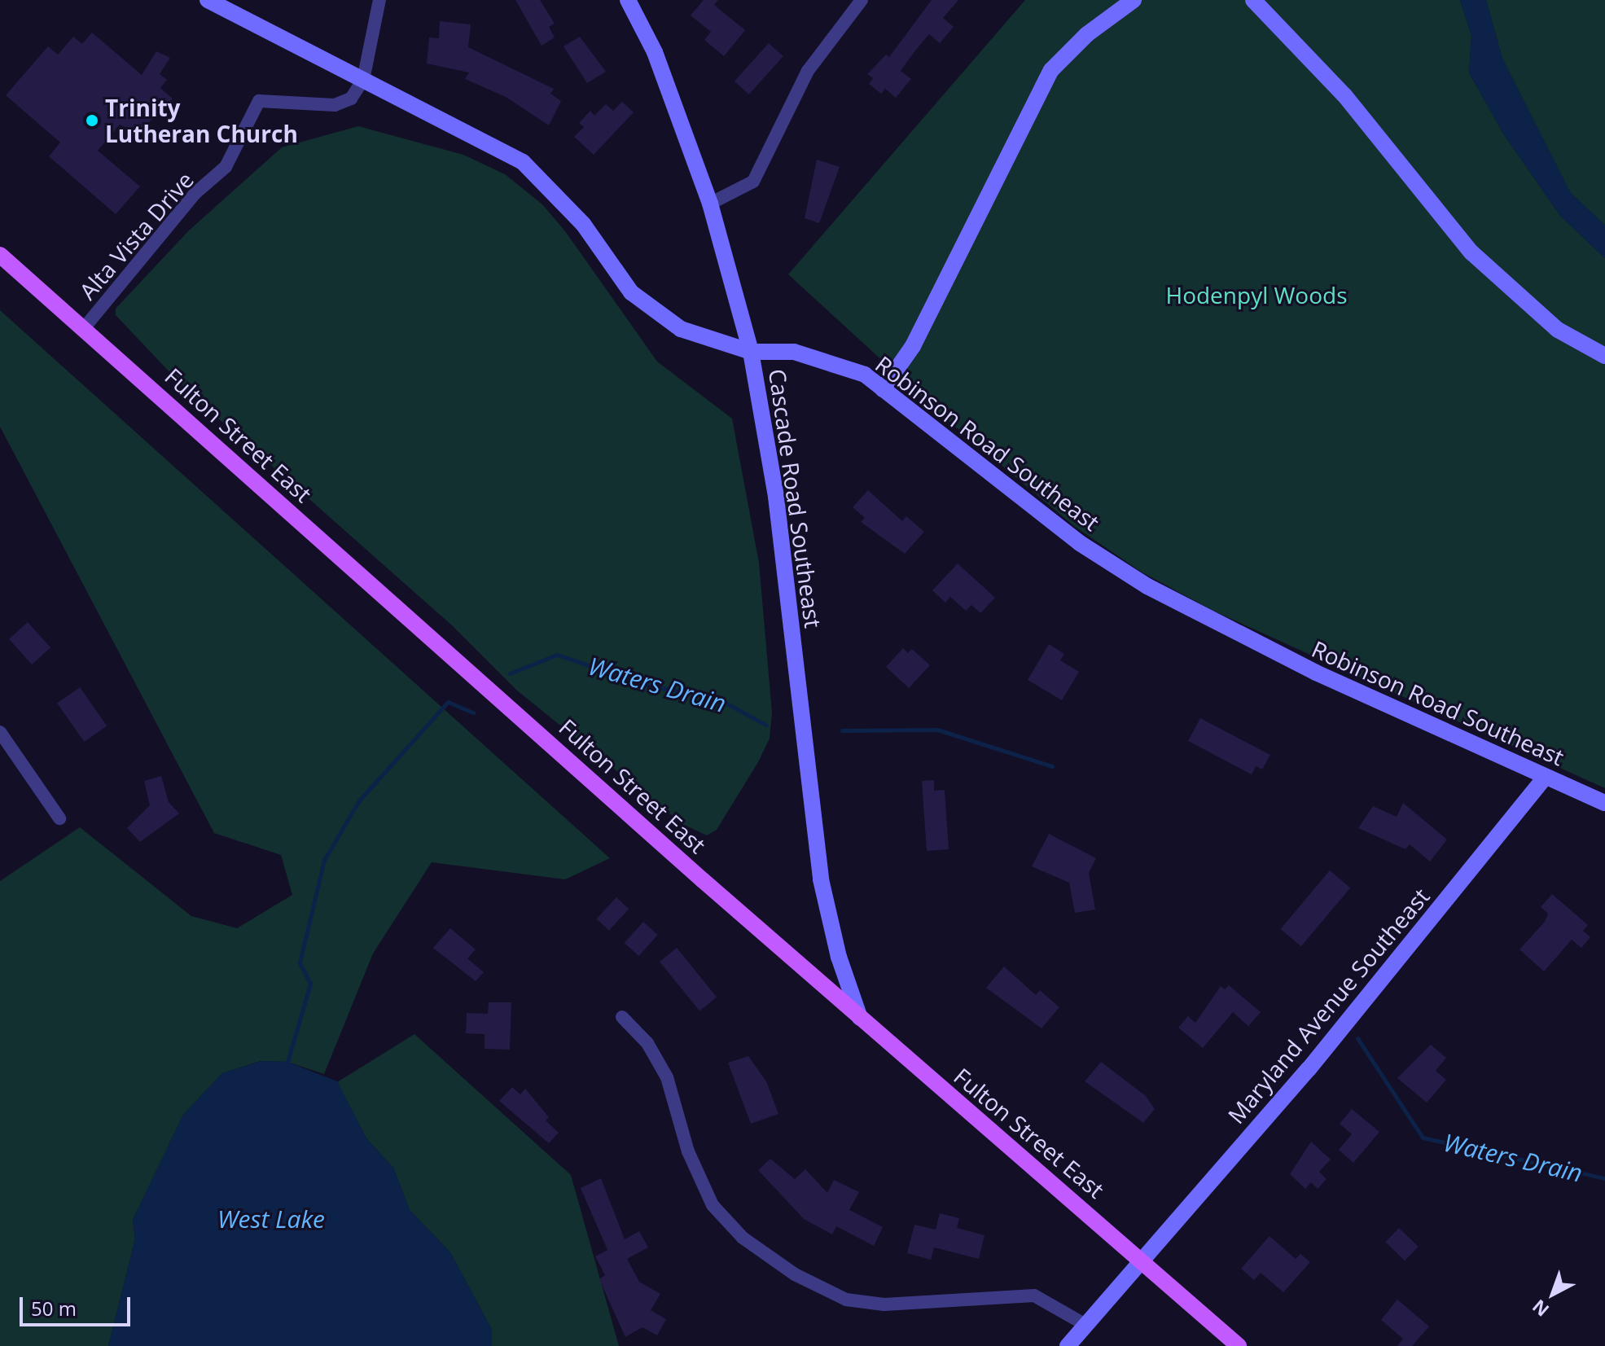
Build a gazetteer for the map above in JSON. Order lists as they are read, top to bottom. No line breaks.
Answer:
{"streets":{"main road":["Fulton Street East","Robinson Road Southeast","Cascade Road Southeast","Maryland Avenue Southeast"],"street":["Alta Vista Drive"]},"crossings":[["Alta Vista Drive","Fulton Street East"],["Alta Vista Drive","Robinson Road Southeast"],["Fulton Street East","Cascade Road Southeast"],["Fulton Street East","Maryland Avenue Southeast"],["Robinson Road Southeast","Cascade Road Southeast"],["Robinson Road Southeast","Maryland Avenue Southeast"]],"water":["Waters Drain","West Lake"],"parks":["Hodenpyl Woods"],"places":["Trinity Lutheran Church"],"scale_bar":"50 m","north":"bottom left"}
